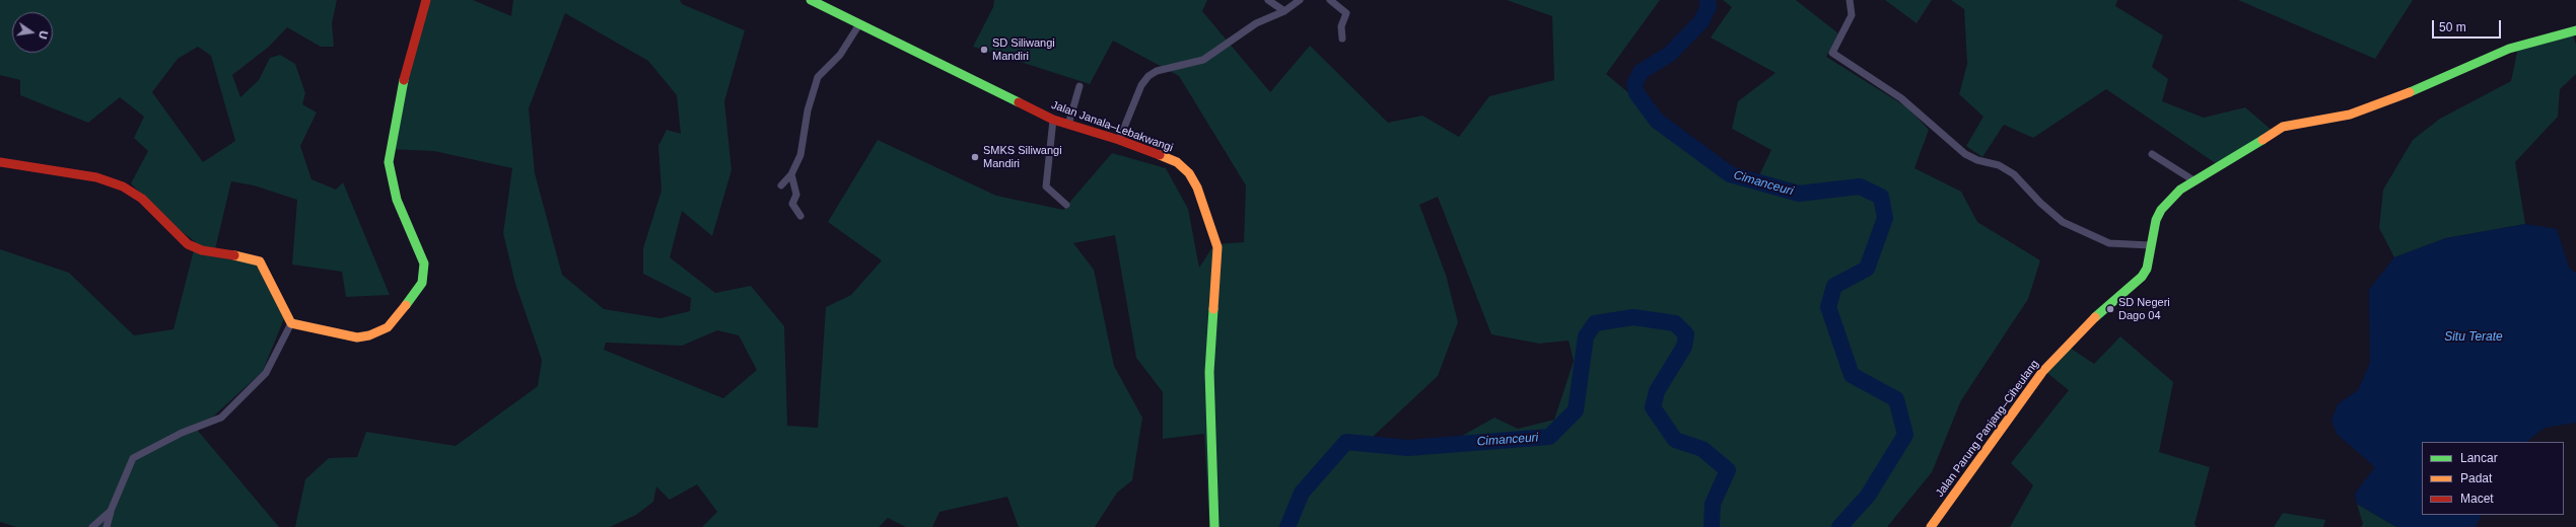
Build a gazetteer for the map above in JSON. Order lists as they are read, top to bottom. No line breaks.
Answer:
{"streets":{"street":["Jalan Janala–Lebakwangi","Jalan Parung Panjang–Ciheulang"]},"water":["Cimanceuri","Situ Terate"],"places":["SD Siliwangi Mandiri","SMKS Siliwangi Mandiri","SD Negeri Dago 04"],"legend":["Lancar","Padat","Macet"],"scale_bar":"50 m","north":"right"}
